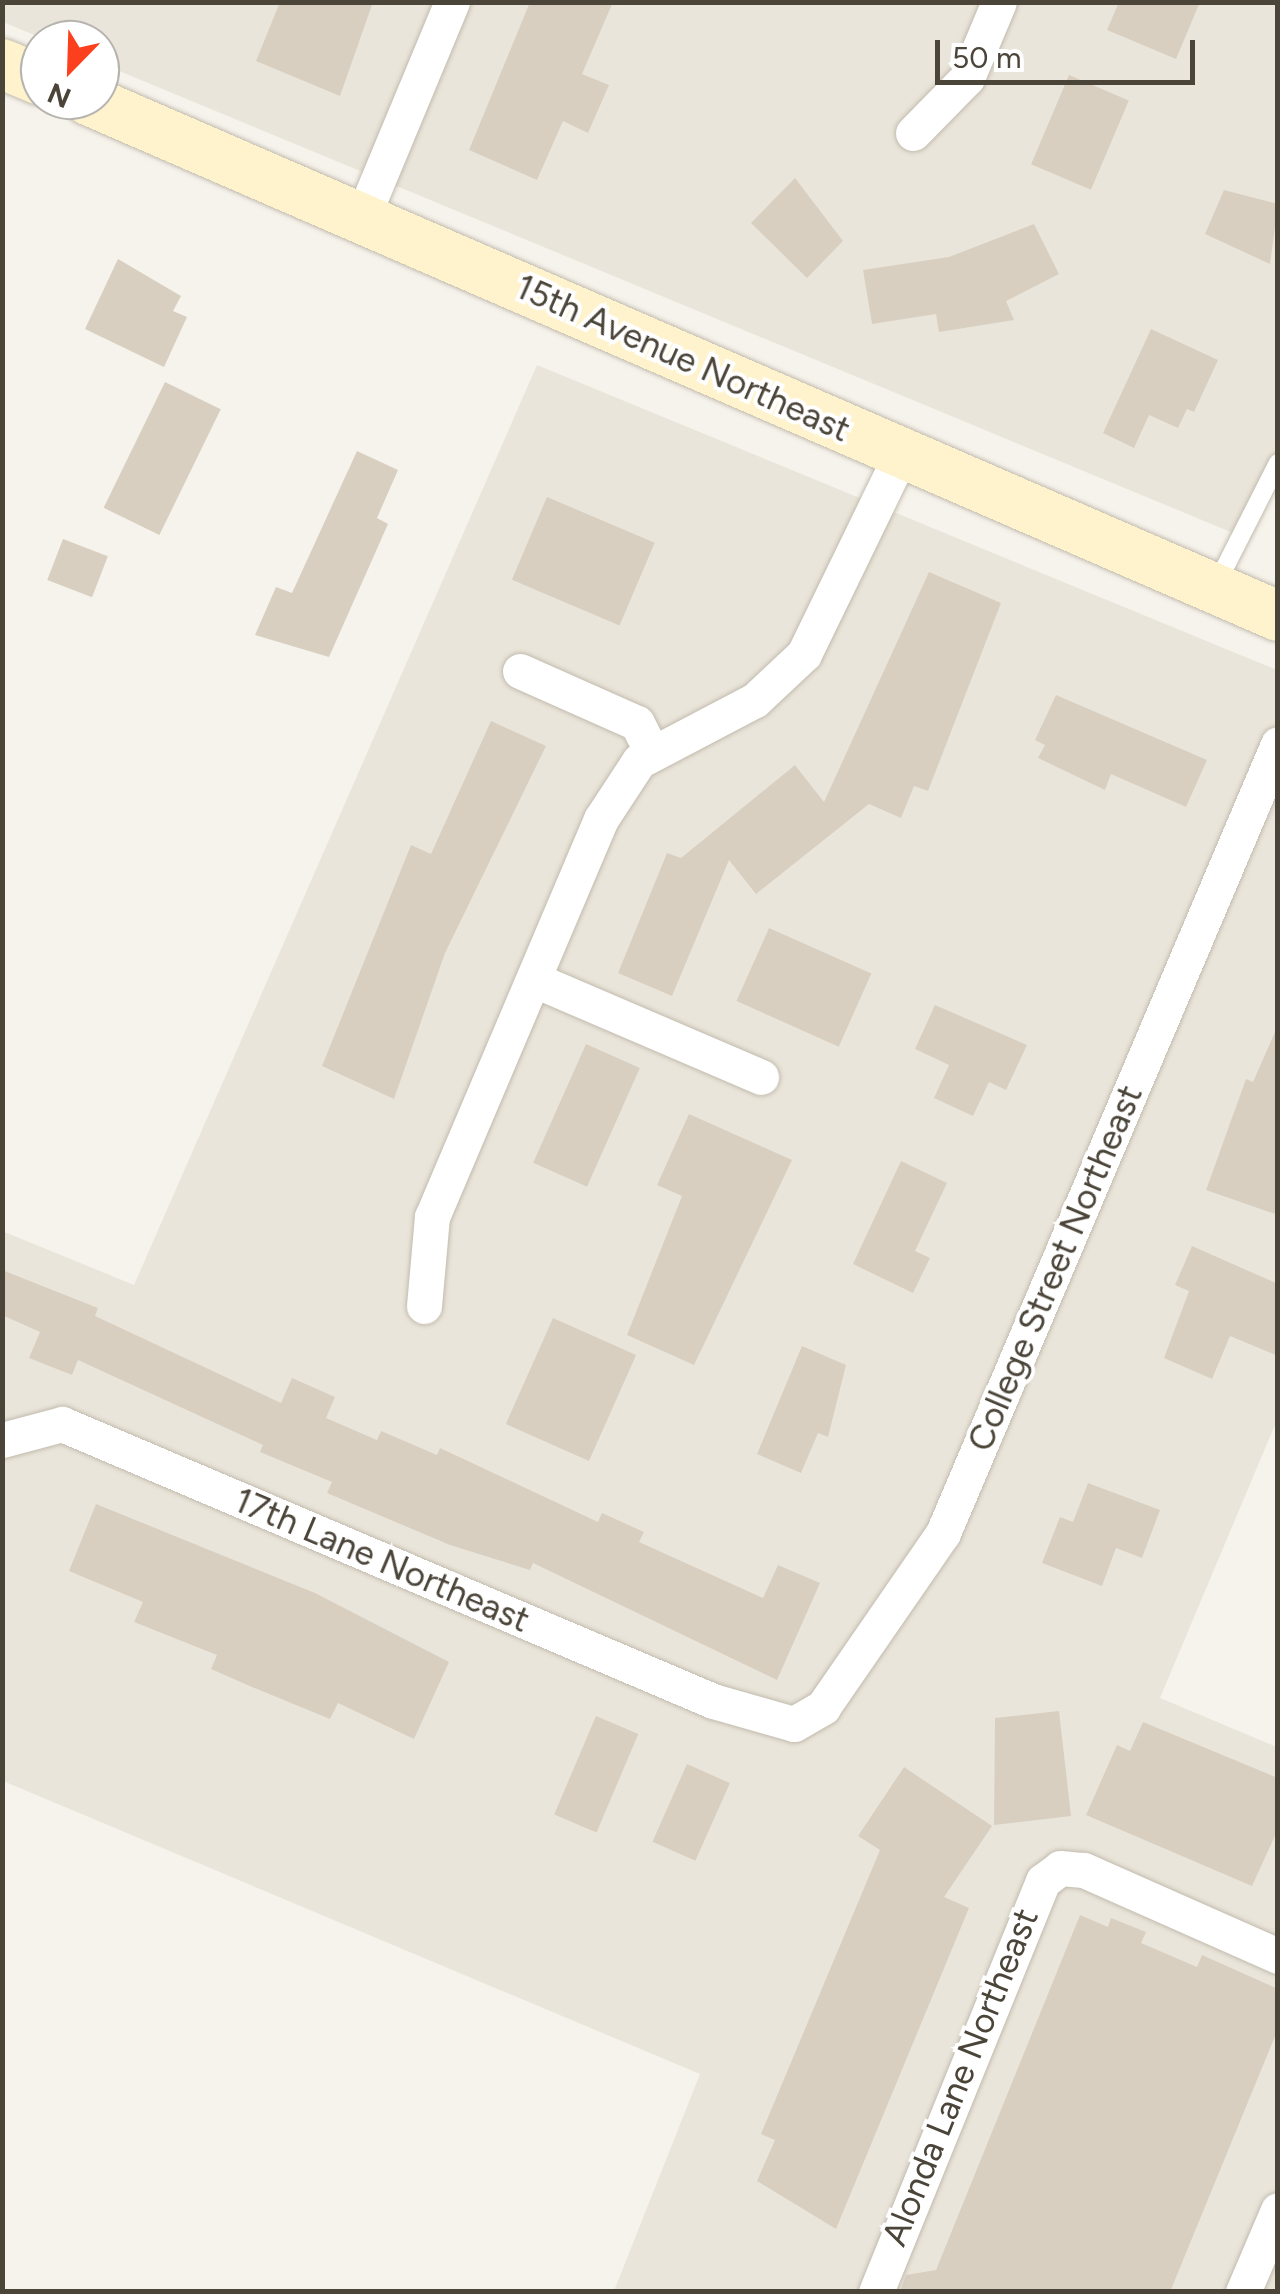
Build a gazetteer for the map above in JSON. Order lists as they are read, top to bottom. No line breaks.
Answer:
{"streets":{"street":["15th Avenue Northeast","College Street Northeast","17th Lane Northeast","Alonda Lane Northeast"]},"crossings":[["College Street Northeast","17th Lane Northeast"]],"scale_bar":"50 m","north":"bottom left"}
